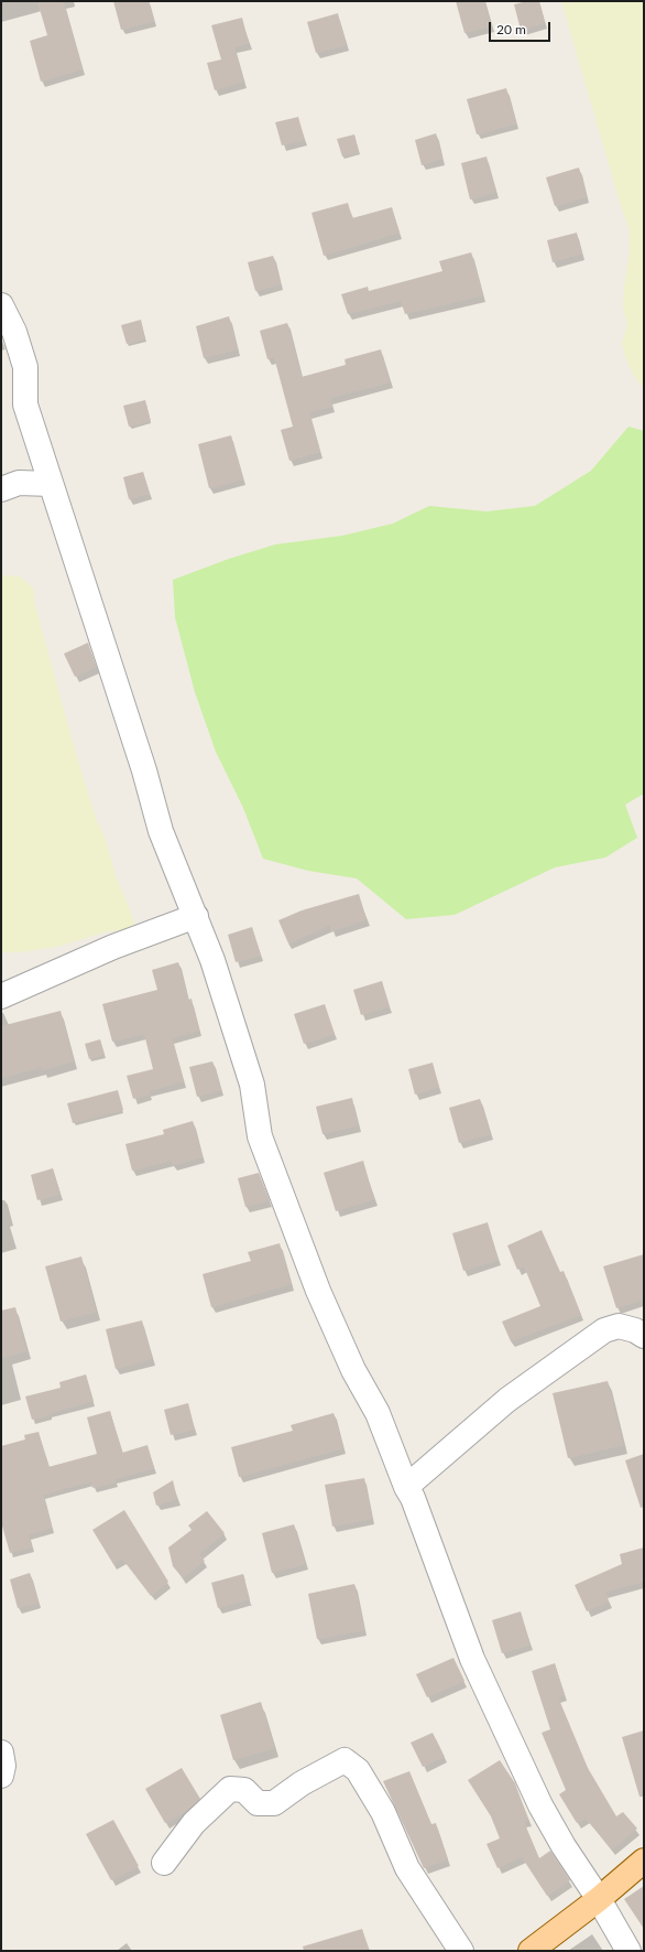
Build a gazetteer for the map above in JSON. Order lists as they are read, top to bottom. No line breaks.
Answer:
{"scale_bar":"20 m"}
